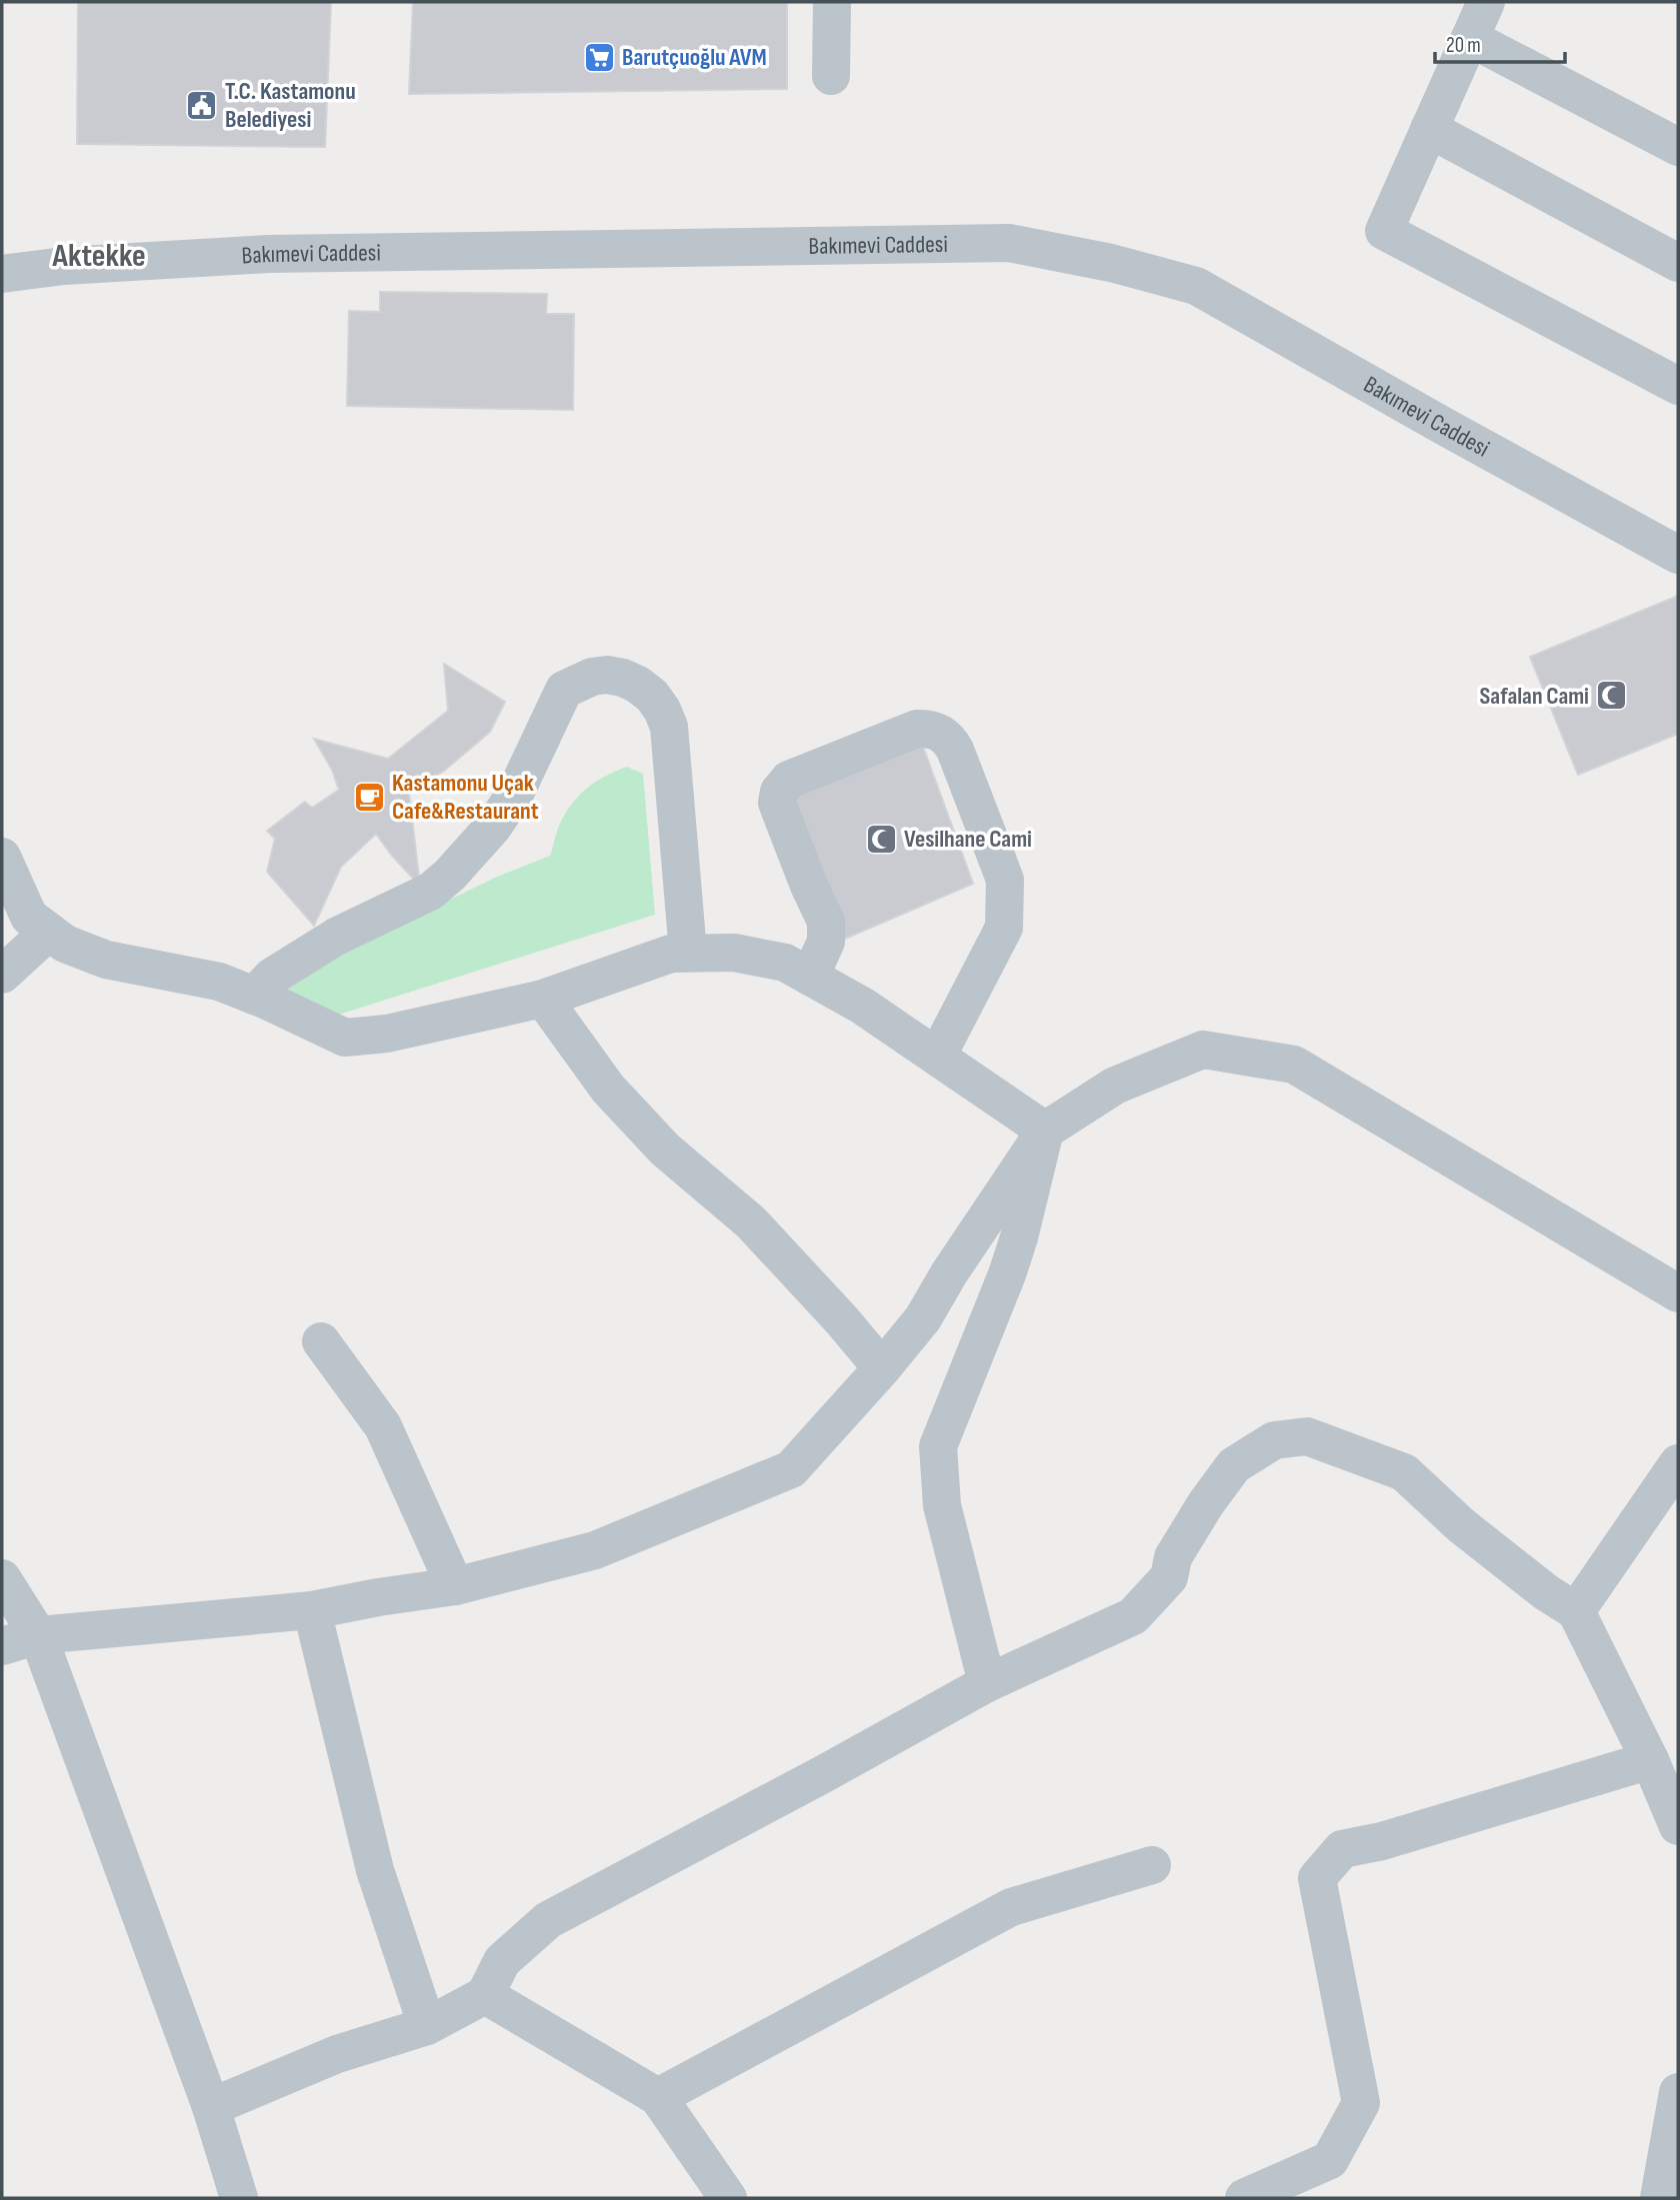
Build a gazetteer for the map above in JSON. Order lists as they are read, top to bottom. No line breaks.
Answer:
{"streets":{"street":["Bakımevi Caddesi"]},"districts":["Aktekke"],"places":{"supermarket":["Barutçuoğlu AVM"],"public building":["T.C. Kastamonu Belediyesi"],"mosque":["Safalan Cami","Vesilhane Cami"],"cafe":["Kastamonu Uçak Cafe&Restaurant"]},"scale_bar":"20 m"}
